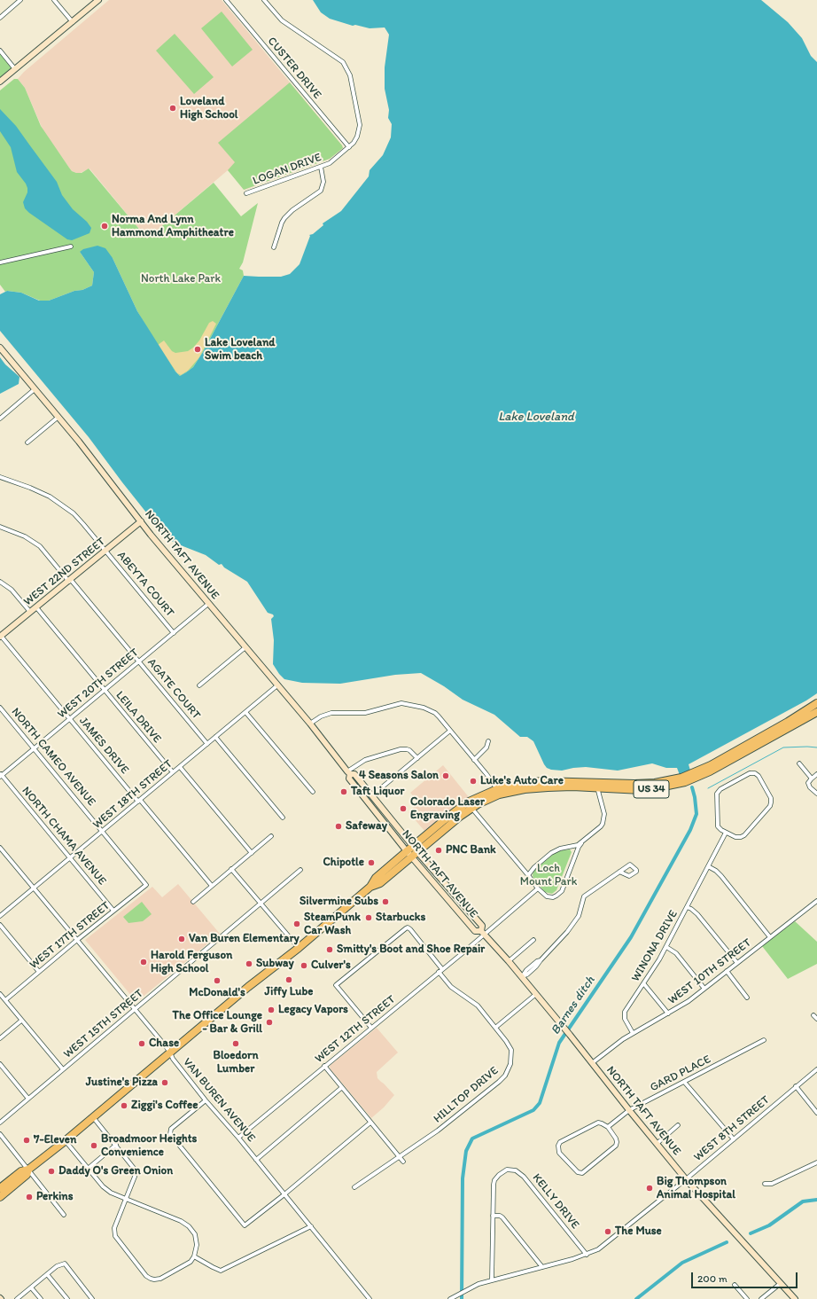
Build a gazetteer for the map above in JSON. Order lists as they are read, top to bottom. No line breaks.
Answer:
{"streets":{"highway":["US 34"],"main road":["NORTH TAFT AVENUE","WEST 22ND STREET"],"street":["CUSTER DRIVE","LOGAN DRIVE","ABEYTA COURT","WEST 20TH STREET","AGATE COURT","LEILA DRIVE","JAMES DRIVE","NORTH CAMEO AVENUE","WEST 18TH STREET","NORTH CHAMA AVENUE","WEST 17TH STREET","WINONA DRIVE","WEST 10TH STREET","WEST 15TH STREET","WEST 12TH STREET","GARD PLACE","HILLTOP DRIVE","VAN BUREN AVENUE","WEST 8TH STREET","KELLY DRIVE"]},"crossings":[["CUSTER DRIVE","LOGAN DRIVE"],["NORTH TAFT AVENUE","WEST 22ND STREET"],["NORTH TAFT AVENUE","WEST 20TH STREET"],["NORTH TAFT AVENUE","US 34"],["NORTH TAFT AVENUE","WEST 18TH STREET"],["NORTH TAFT AVENUE","WEST 10TH STREET"],["NORTH TAFT AVENUE","WEST 12TH STREET"],["NORTH TAFT AVENUE","GARD PLACE"],["NORTH TAFT AVENUE","WEST 8TH STREET"],["WEST 22ND STREET","ABEYTA COURT"],["WEST 22ND STREET","AGATE COURT"],["WEST 22ND STREET","LEILA DRIVE"],["WEST 22ND STREET","JAMES DRIVE"],["ABEYTA COURT","WEST 20TH STREET"],["WEST 20TH STREET","AGATE COURT"],["WEST 20TH STREET","LEILA DRIVE"],["WEST 20TH STREET","JAMES DRIVE"],["WEST 20TH STREET","NORTH CAMEO AVENUE"],["WEST 20TH STREET","NORTH CHAMA AVENUE"],["AGATE COURT","WEST 18TH STREET"],["LEILA DRIVE","WEST 18TH STREET"],["JAMES DRIVE","WEST 18TH STREET"],["NORTH CAMEO AVENUE","WEST 18TH STREET"],["NORTH CAMEO AVENUE","WEST 17TH STREET"],["US 34","VAN BUREN AVENUE"],["WEST 18TH STREET","NORTH CHAMA AVENUE"],["WEST 18TH STREET","VAN BUREN AVENUE"],["NORTH CHAMA AVENUE","WEST 17TH STREET"],["WEST 17TH STREET","VAN BUREN AVENUE"],["WINONA DRIVE","WEST 10TH STREET"],["WEST 15TH STREET","VAN BUREN AVENUE"],["WEST 12TH STREET","HILLTOP DRIVE"],["WEST 12TH STREET","VAN BUREN AVENUE"],["WEST 8TH STREET","KELLY DRIVE"]],"water":["Lake Loveland","Barnes ditch"],"parks":["North Lake Park","Loch Mount Park"],"places":["Loveland High School","Norma And Lynn Hammond Amphitheatre","Lake Loveland Swim beach","4 Seasons Salon","Luke's Auto Care","Taft Liquor","Colorado Laser Engraving","Safeway","PNC Bank","Chipotle","Silvermine Subs","Starbucks","SteamPunk Car Wash","Van Buren Elementary","Smitty's Boot and Shoe Repair","Harold Ferguson High School","Subway","Culver's","Jiffy Lube","McDonald's","Legacy Vapors","The Office Lounge - Bar & Grill","Chase","Bloedorn Lumber","Justine's Pizza","Ziggi's Coffee","7-Eleven","Broadmoor Heights Convenience","Daddy O's Green Onion","Big Thompson Animal Hospital","Perkins","The Muse"],"scale_bar":"200 m"}
